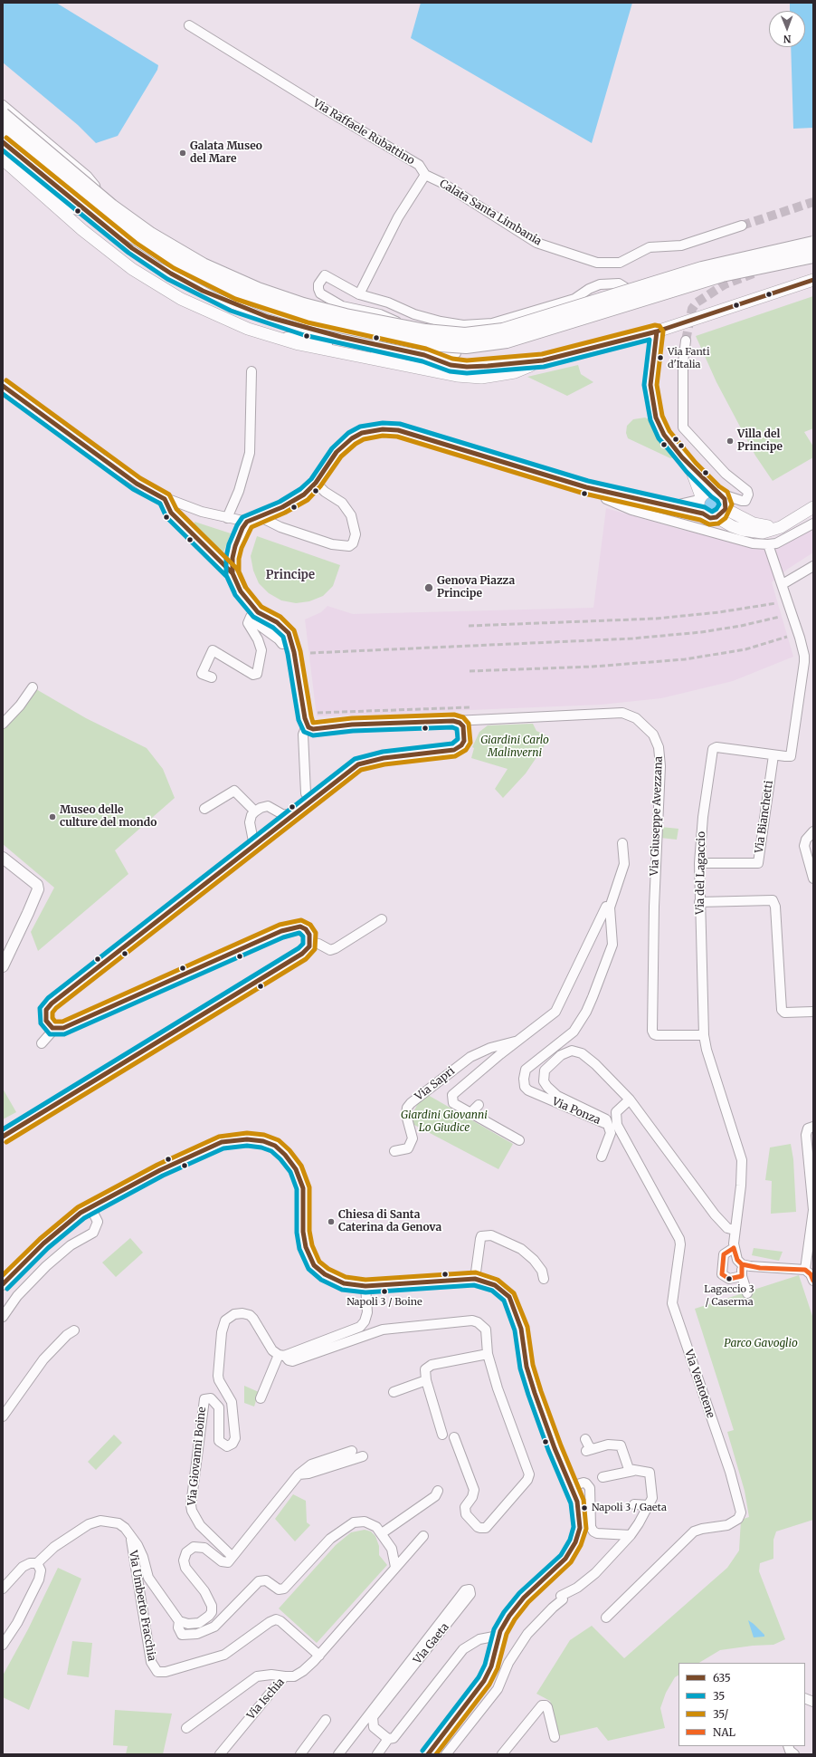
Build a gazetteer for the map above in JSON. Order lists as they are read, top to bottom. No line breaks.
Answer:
{"streets":{"street":["Via Raffaele Rubattino","Calata Santa Limbania","Via Giuseppe Avezzana","Via Bianchetti","Via del Lagaccio","Via Sapri","Via Ponza","Via Ventotene","Via Giovanni Boine","Via Umberto Fracchia","Via Gaeta","Via Ischia"]},"crossings":[["Via Raffaele Rubattino","Calata Santa Limbania"],["Via Giuseppe Avezzana","Via del Lagaccio"],["Via Bianchetti","Via del Lagaccio"],["Via del Lagaccio","Via Ponza"],["Via Ponza","Via Ventotene"],["Via Umberto Fracchia","Via Ischia"]],"districts":["Principe"],"parks":["Giardini Carlo Malinverni","Giardini Giovanni Lo Giudice","Parco Gavoglio"],"places":["Galata Museo del Mare","Via Fanti d'Italia","Villa del Principe","Genova Piazza Principe","Museo delle culture del mondo","Chiesa di Santa Caterina da Genova","Lagaccio 3 / Caserma","Napoli 3 / Boine","Napoli 3 / Gaeta"],"lines":["transit line 35/","transit line 635","transit line 35","transit line NAL"],"legend":["635","35","35/","NAL"],"north":"bottom"}
